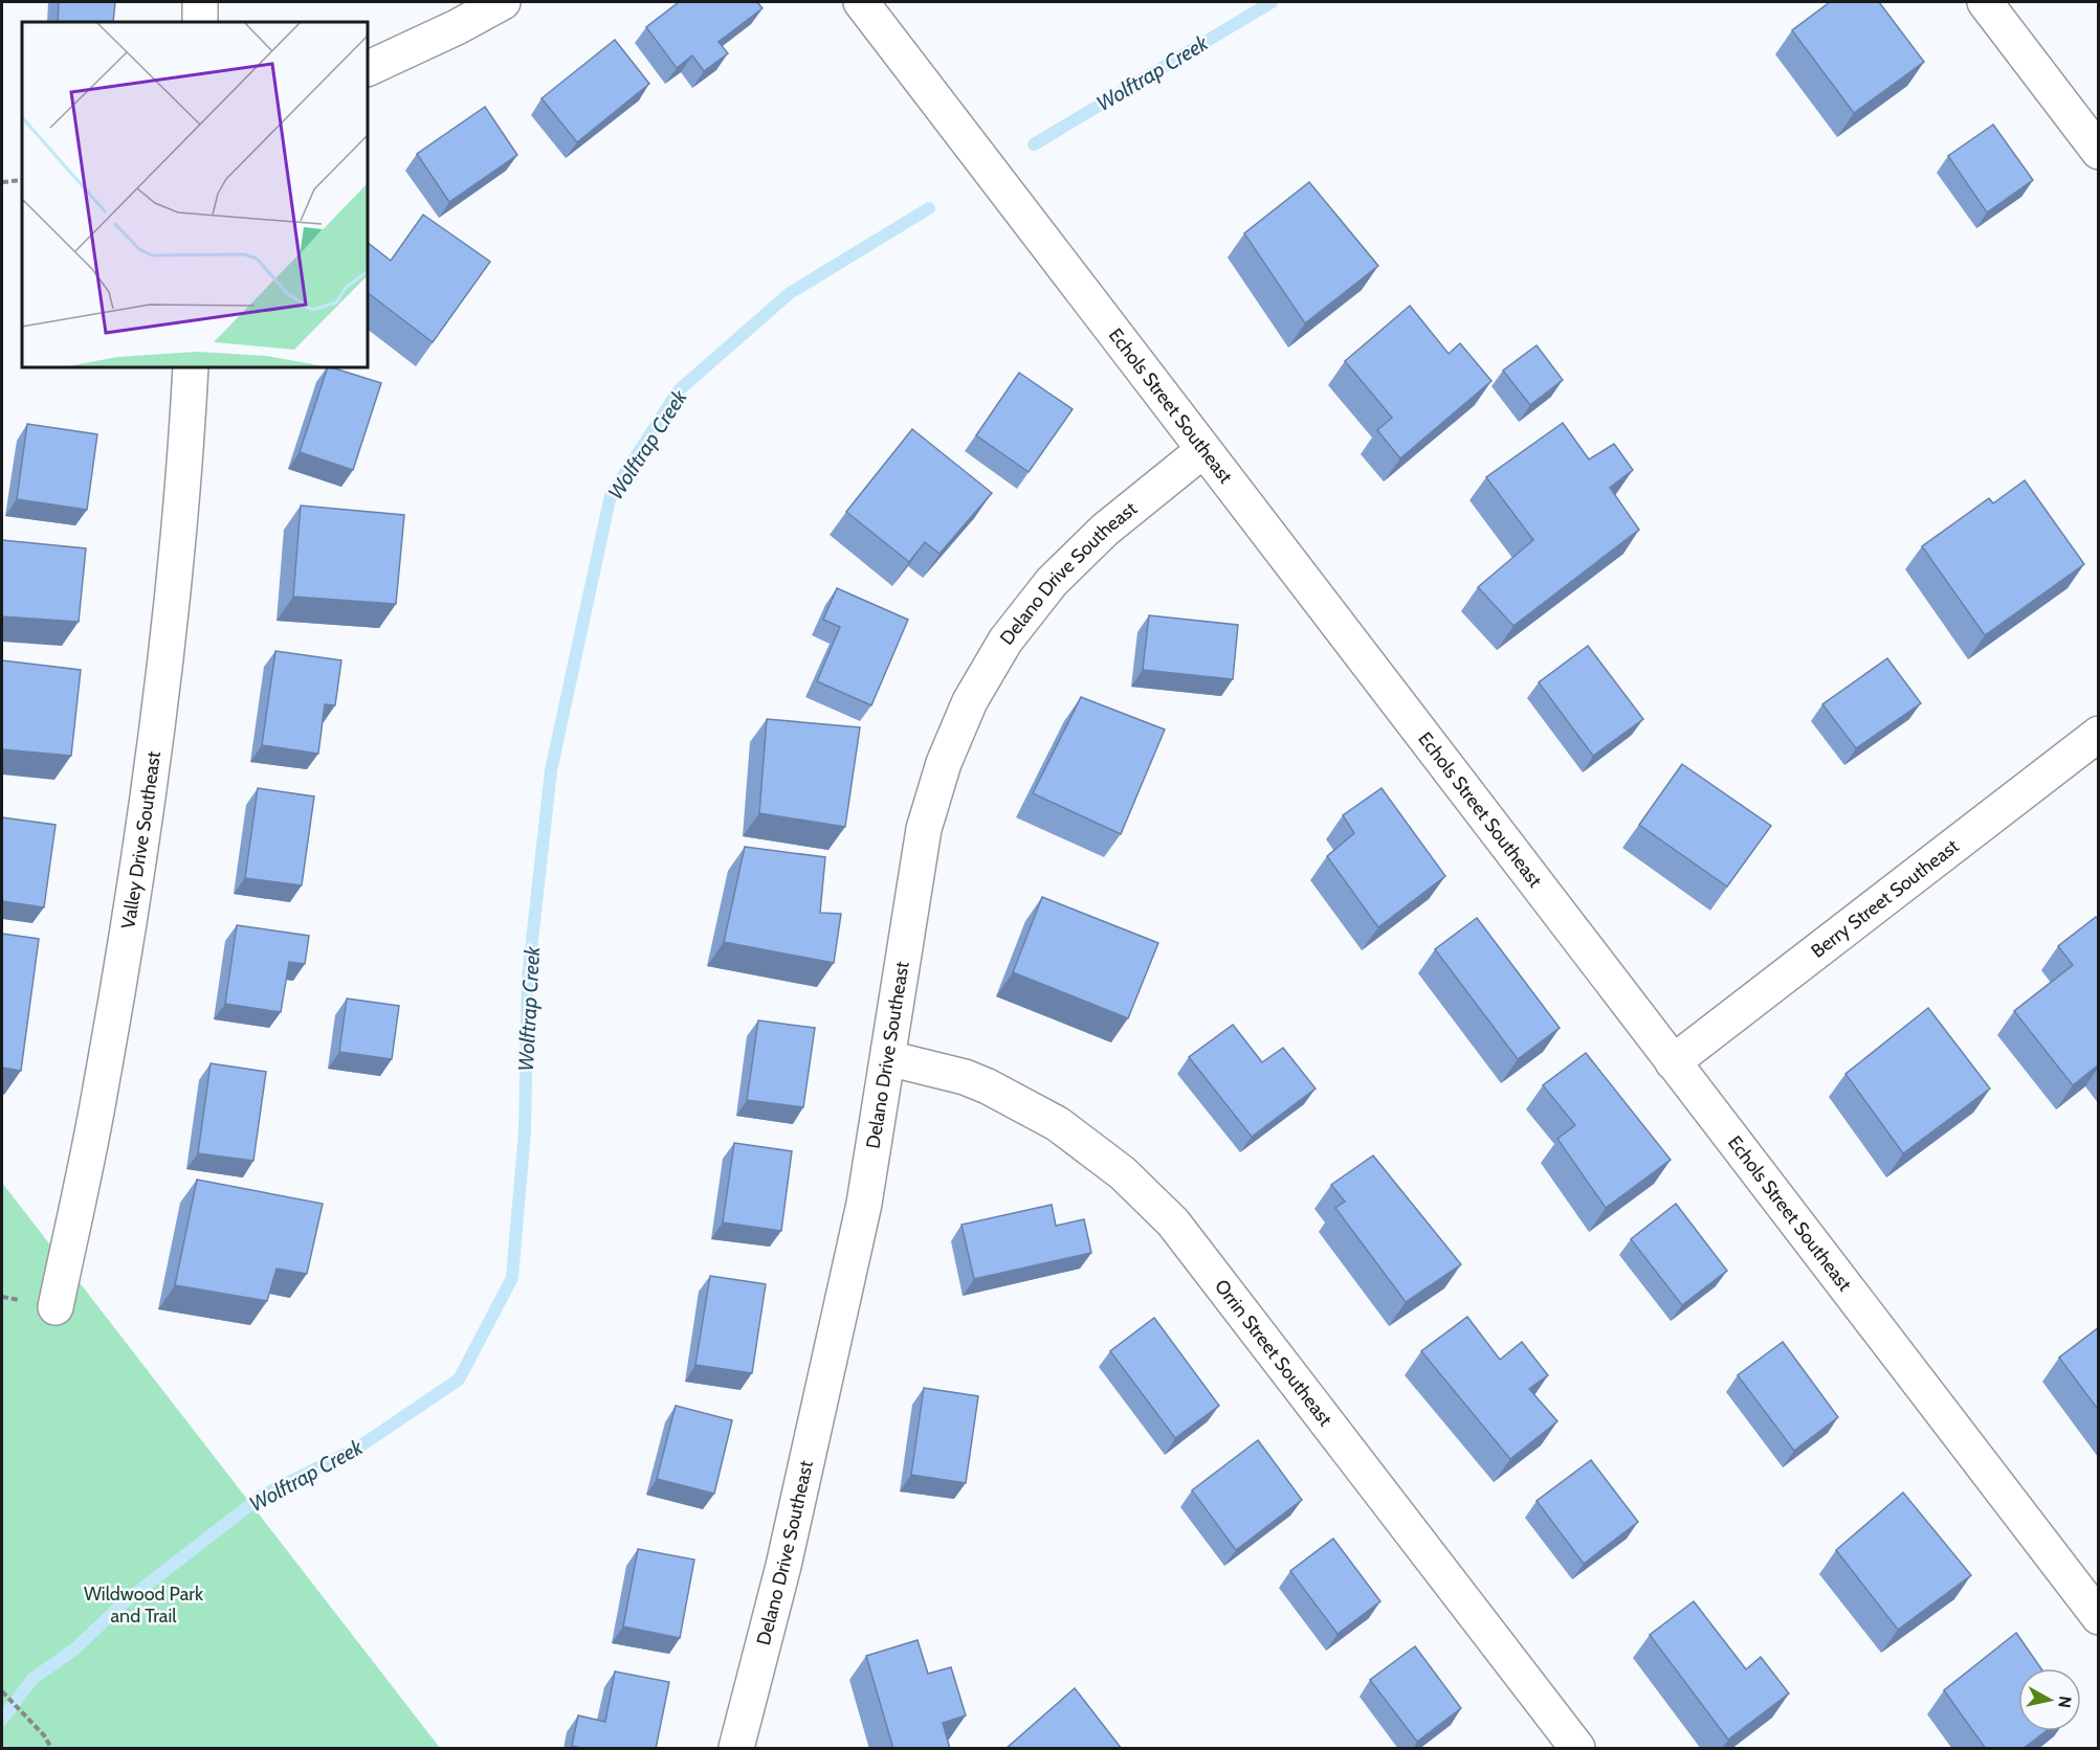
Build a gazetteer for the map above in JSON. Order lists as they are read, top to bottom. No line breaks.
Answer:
{"streets":{"street":["Echols Street Southeast","Delano Drive Southeast","Valley Drive Southeast","Berry Street Southeast","Orrin Street Southeast"]},"crossings":[["Echols Street Southeast","Delano Drive Southeast"],["Echols Street Southeast","Berry Street Southeast"],["Delano Drive Southeast","Orrin Street Southeast"]],"water":["Wolftrap Creek"],"parks":["Wildwood Park and Trail"],"north":"right"}
